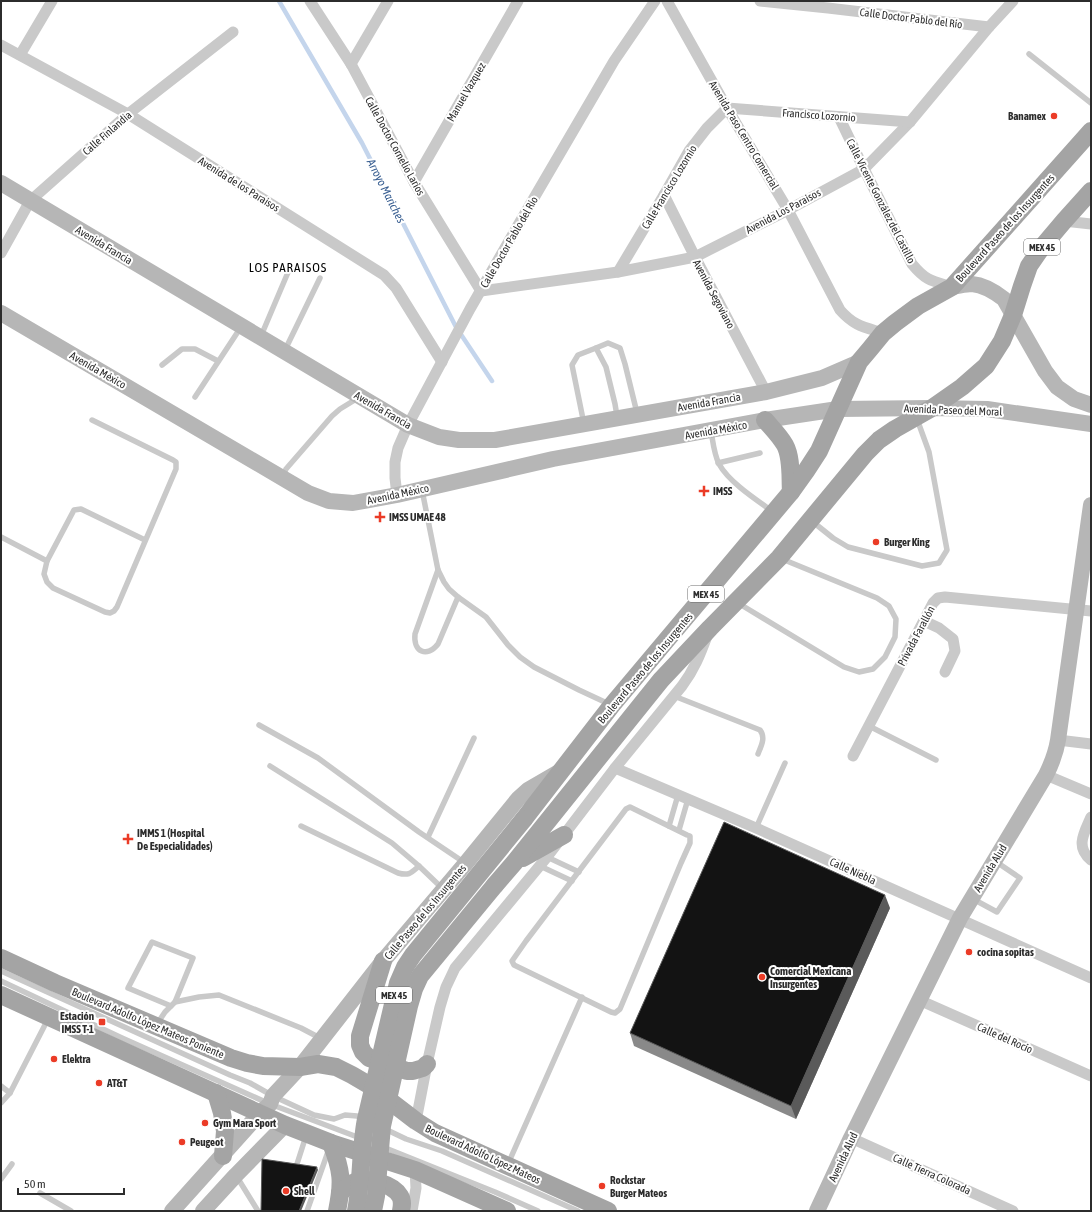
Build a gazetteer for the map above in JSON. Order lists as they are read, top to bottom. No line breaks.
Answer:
{"streets":{"main road":["Boulevard Paseo de los Insurgentes","MEX 45","Boulevard Adolfo López Mateos Poniente","Boulevard Adolfo López Mateos"],"street":["Calle Doctor Pablo del Río","Manuel Vazquez","Francisco Lozornio","Calle Finlandia","Avenida Paso Centro Comercial","Calle Doctor Cornelio Larios","Avenida de los Paraisos","Calle Francisco Lozornio","Calle Vicente González del Castillo","Avenida Los Paraisos","Avenida Francia","Avenida Segoviano","Avenida México","Avenida Paseo del Moral","Privada Farallón","Avenida Alud","Calle Niebla","Calle Paseo de los Insurgentes","Calle del Rocío","Calle Tierra Colorada"]},"crossings":[["Calle Doctor Pablo del Río","Calle Doctor Cornelio Larios"],["Calle Doctor Pablo del Río","Avenida de los Paraisos"],["Calle Doctor Pablo del Río","Avenida Los Paraisos"],["Calle Doctor Pablo del Río","Avenida Francia"],["Calle Doctor Pablo del Río","Avenida México"],["Manuel Vazquez","Calle Doctor Cornelio Larios"],["Francisco Lozornio","Avenida Paso Centro Comercial"],["Francisco Lozornio","Calle Francisco Lozornio"],["Francisco Lozornio","Calle Vicente González del Castillo"],["Francisco Lozornio","Avenida Los Paraisos"],["Calle Finlandia","Avenida de los Paraisos"],["Calle Finlandia","Avenida Francia"],["Avenida Paso Centro Comercial","Calle Francisco Lozornio"],["Avenida Paso Centro Comercial","Avenida Los Paraisos"],["Avenida Paso Centro Comercial","Boulevard Paseo de los Insurgentes"],["Calle Doctor Cornelio Larios","Avenida Los Paraisos"],["Calle Francisco Lozornio","Avenida Los Paraisos"],["Calle Francisco Lozornio","Avenida Segoviano"],["Calle Vicente González del Castillo","Avenida Los Paraisos"],["Calle Vicente González del Castillo","Boulevard Paseo de los Insurgentes"],["Avenida Los Paraisos","Avenida Segoviano"],["Boulevard Paseo de los Insurgentes","Avenida Francia"],["Boulevard Paseo de los Insurgentes","Avenida México"],["Boulevard Paseo de los Insurgentes","Avenida Paseo del Moral"],["Boulevard Paseo de los Insurgentes","Calle Paseo de los Insurgentes"],["Avenida Francia","Avenida Segoviano"],["Avenida México","Avenida Paseo del Moral"],["Privada Farallón","Avenida Alud"],["Avenida Alud","Calle Niebla"],["Avenida Alud","Calle del Rocío"],["Avenida Alud","Calle Tierra Colorada"],["Calle Paseo de los Insurgentes","Boulevard Adolfo López Mateos Poniente"],["Calle Paseo de los Insurgentes","Boulevard Adolfo López Mateos"],["Boulevard Adolfo López Mateos Poniente","Boulevard Adolfo López Mateos"]],"districts":["LOS PARAISOS"],"water":["Arroyo Mariches"],"places":{"other":["Banamex","Burger King","cocina sopitas","Comercial Mexicana Insurgentes","Elektra","AT&T","Gym Mara Sport","Peugeot","Rockstar Burger Mateos","Shell"],"health":["IMSS","IMSS UMAE 48","IMMS 1 (Hospital De Especialidades)"],"transit":["Estación IMSS T-1"]},"scale_bar":"50 m"}
